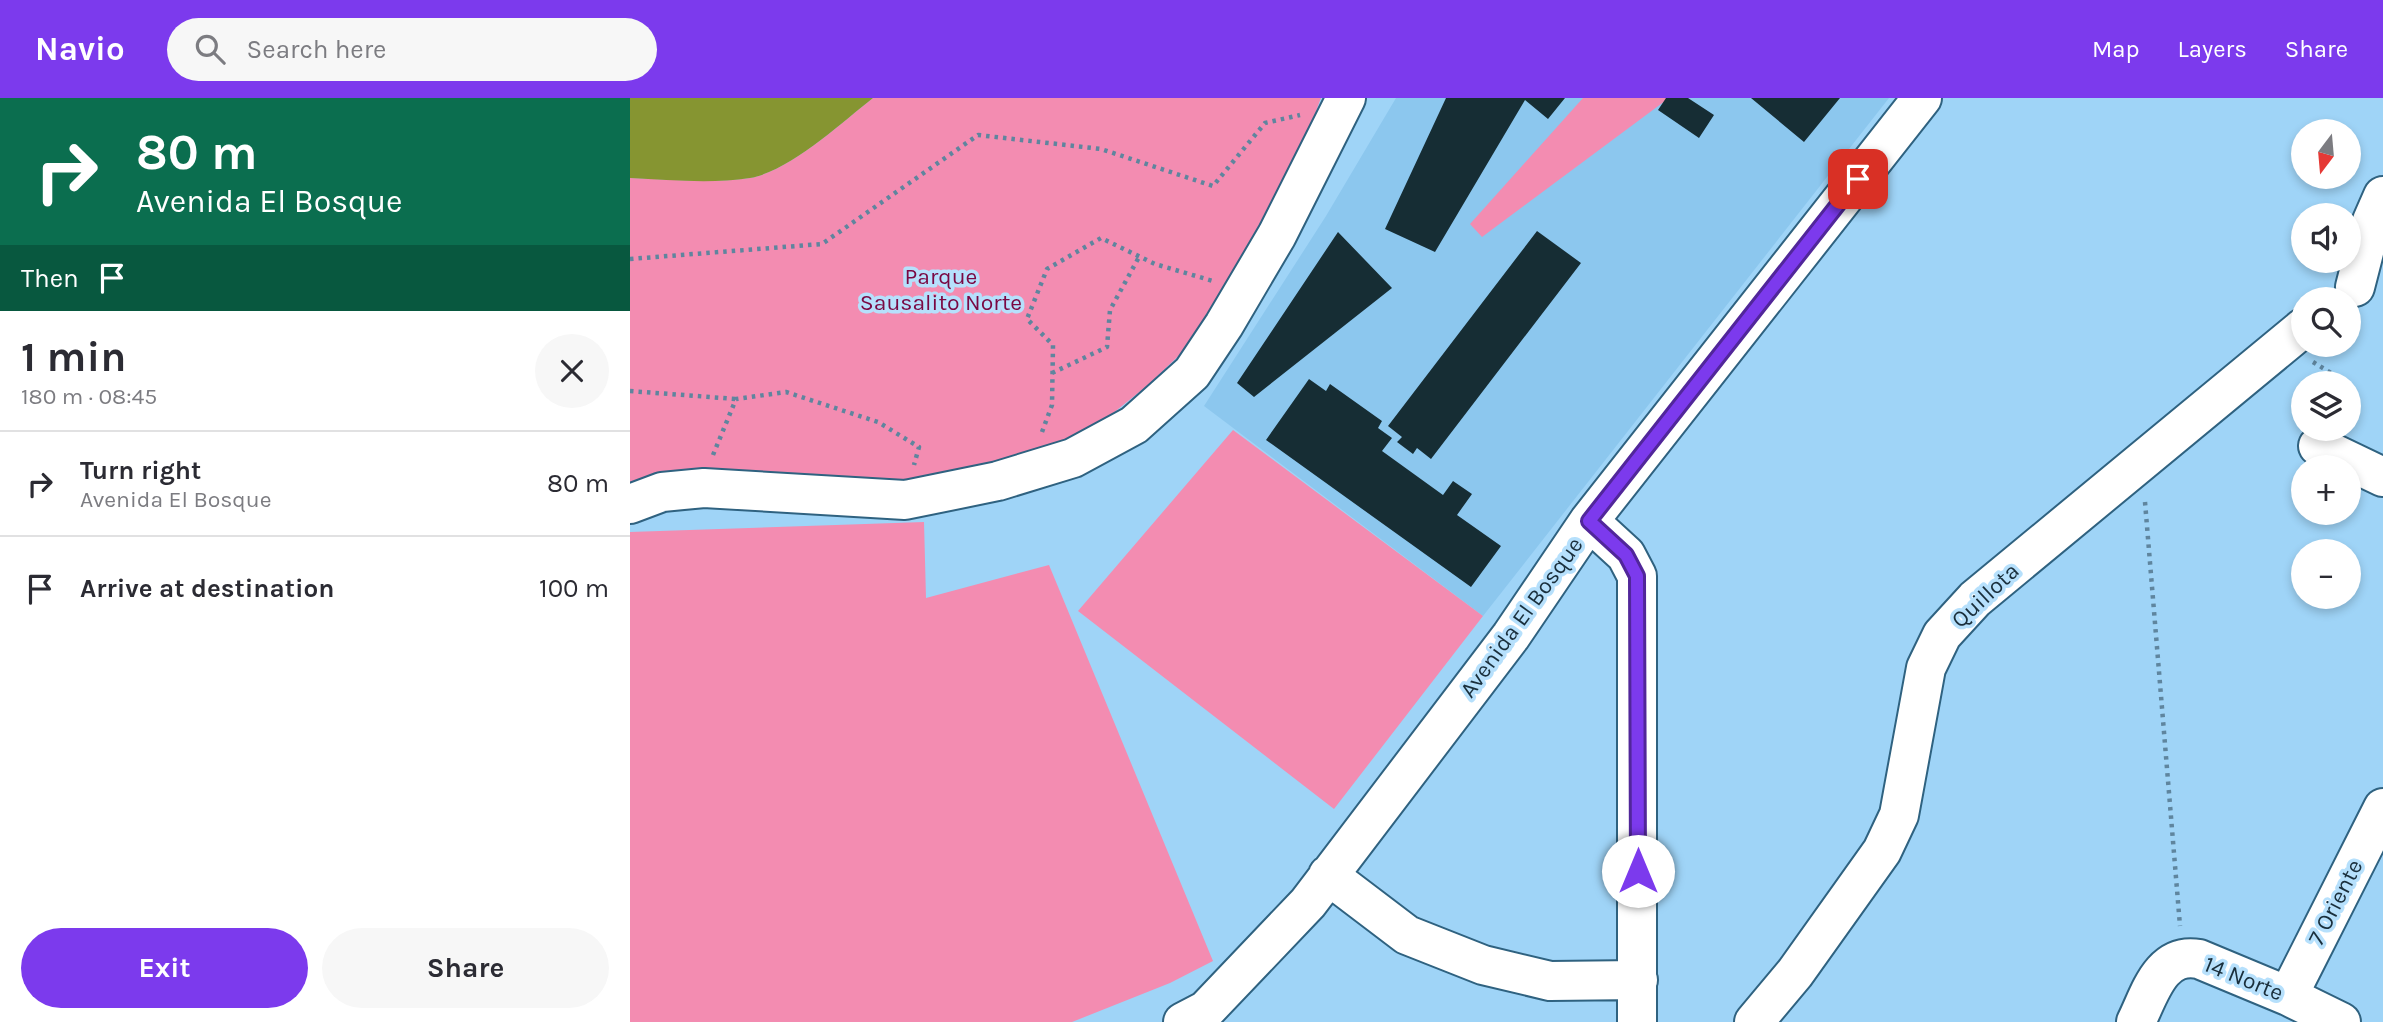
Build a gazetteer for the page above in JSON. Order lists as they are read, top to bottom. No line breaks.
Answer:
{"streets":{"street":["Quillota","Avenida El Bosque","7 Oriente","14 Norte"]},"crossings":[["7 Oriente","14 Norte"]],"parks":["Parque Sausalito Norte"],"north":"bottom","page":{"header":"Navio","search":"Search here","nav":["Map","Layers","Share"],"turn":["80 m","Avenida El Bosque"],"map_buttons":["+","−"],"then":"Then","heading":["1 min","180 m · 08:45"],"list":[{"name":"Turn right","note":"Avenida El Bosque","value":"80 m"},{"name":"Arrive at destination","value":"100 m"}],"buttons":["Exit","Share"]}}
